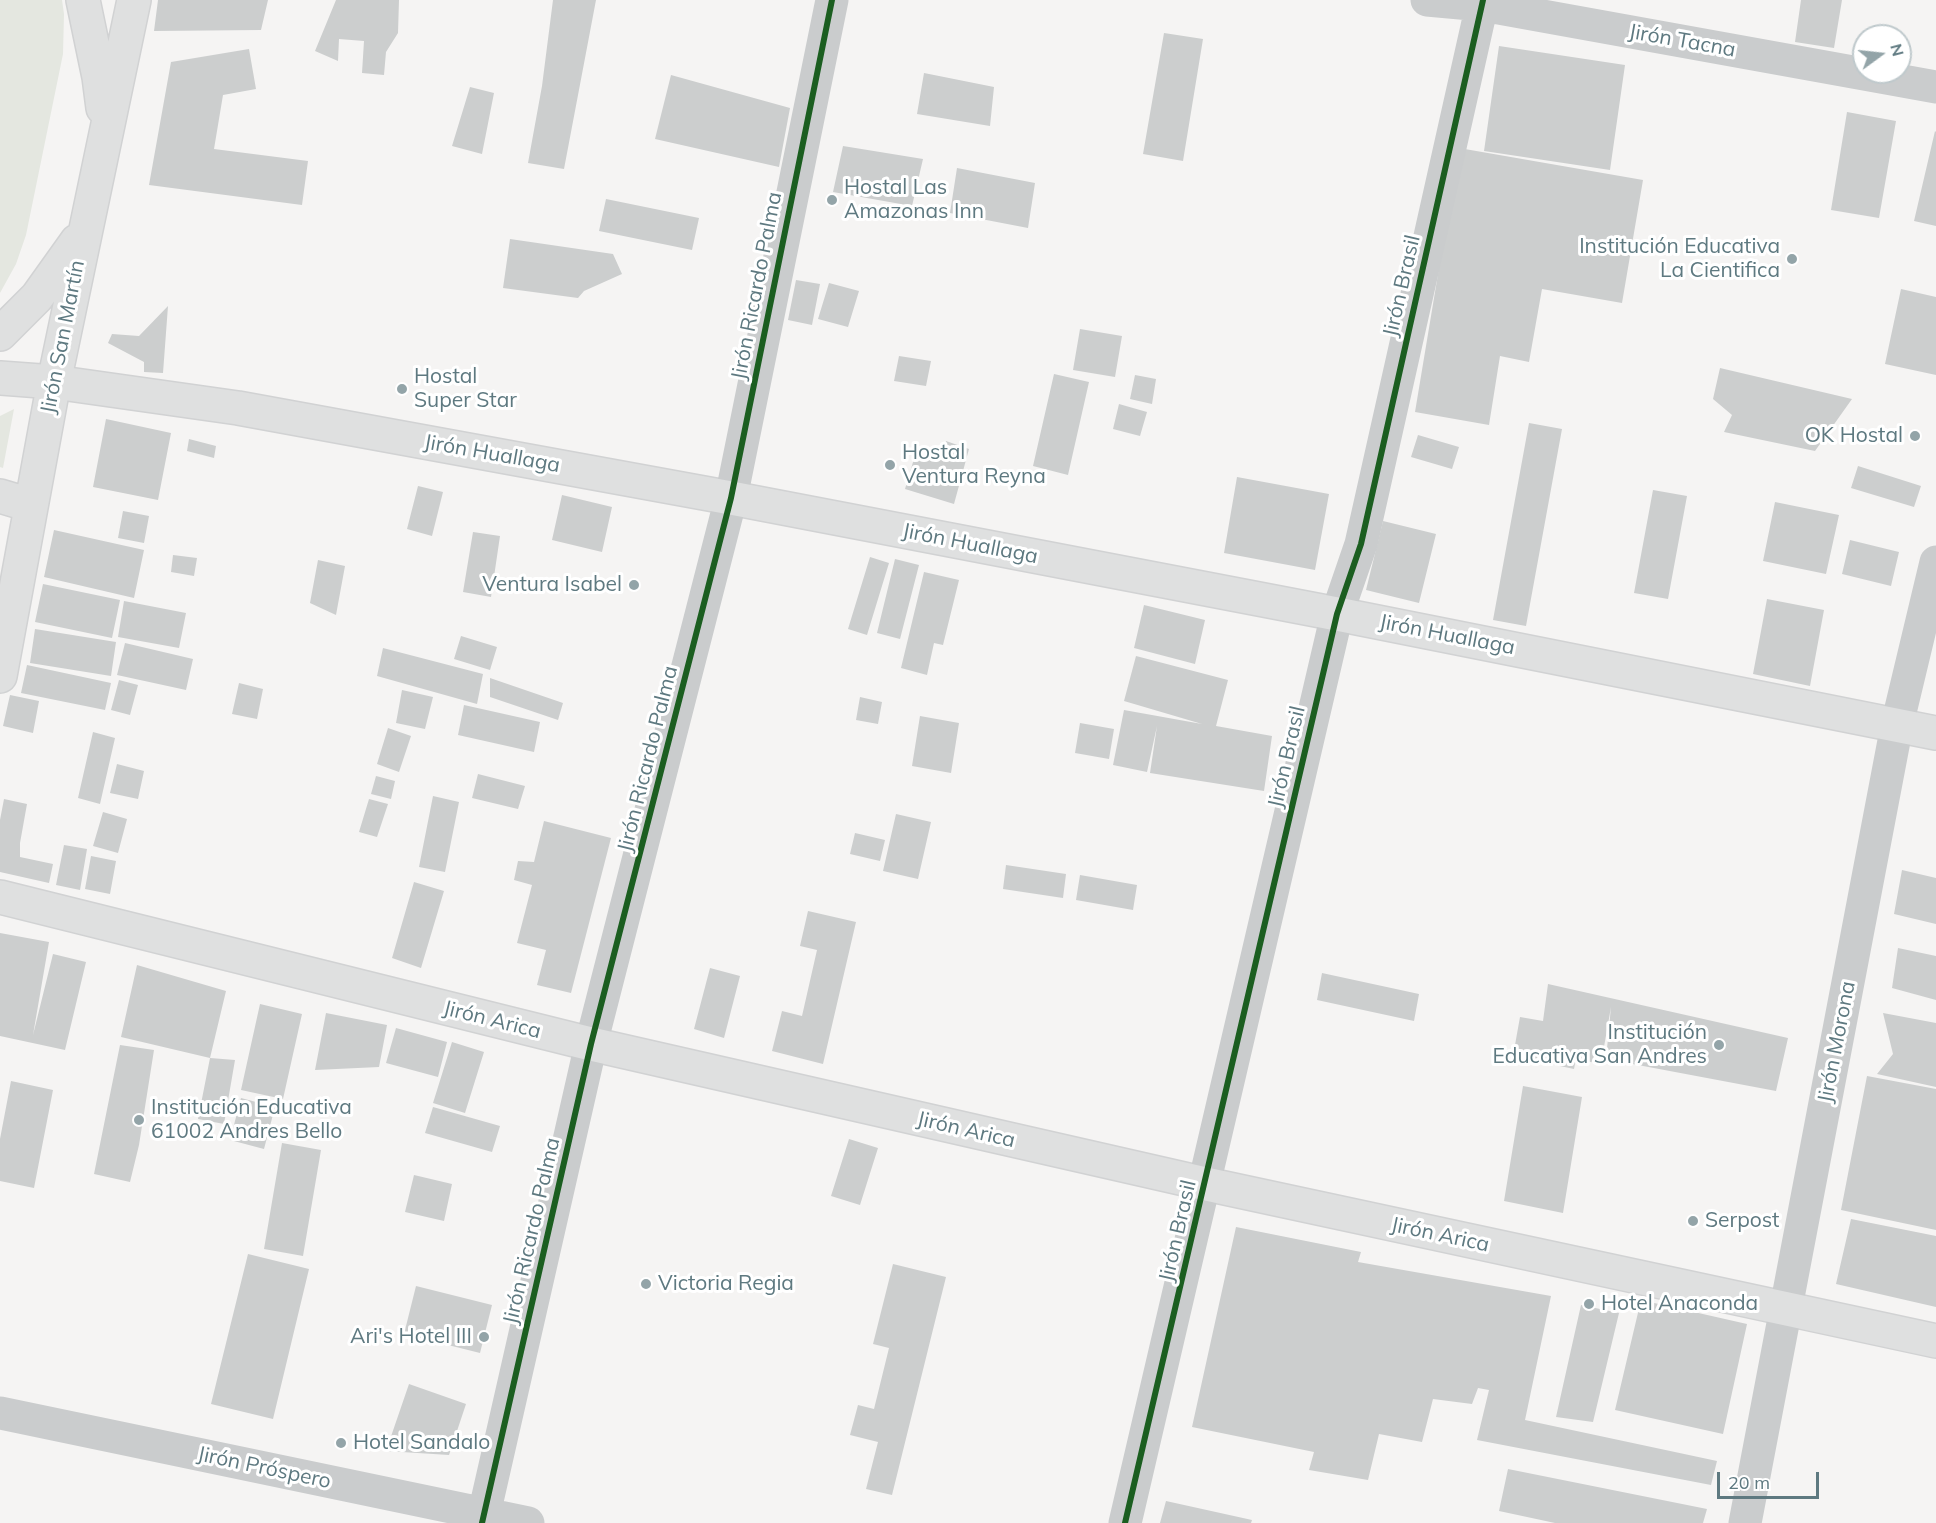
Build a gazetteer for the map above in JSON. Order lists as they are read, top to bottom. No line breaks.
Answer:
{"streets":{"main road":["Jirón San Martín","Jirón Huallaga","Jirón Arica"],"street":["Jirón Tacna","Jirón Ricardo Palma","Jirón Brasil","Jirón Morona","Jirón Próspero"]},"crossings":[["Jirón Tacna","Jirón Brasil"],["Jirón Ricardo Palma","Jirón Huallaga"],["Jirón Ricardo Palma","Jirón Arica"],["Jirón Ricardo Palma","Jirón Próspero"],["Jirón Brasil","Jirón Huallaga"],["Jirón Brasil","Jirón Arica"],["Jirón San Martín","Jirón Huallaga"],["Jirón Huallaga","Jirón Morona"],["Jirón Arica","Jirón Morona"]],"places":["Hostal Las Amazonas Inn","Institución Educativa La Cientifica","Hostal Super Star","OK Hostal","Hostal Ventura Reyna","Ventura Isabel","Institución Educativa San Andres","Institución Educativa 61002 Andres Bello","Serpost","Victoria Regia","Hotel Anaconda","Ari's Hotel III","Hotel Sandalo"],"scale_bar":"20 m","north":"right"}
